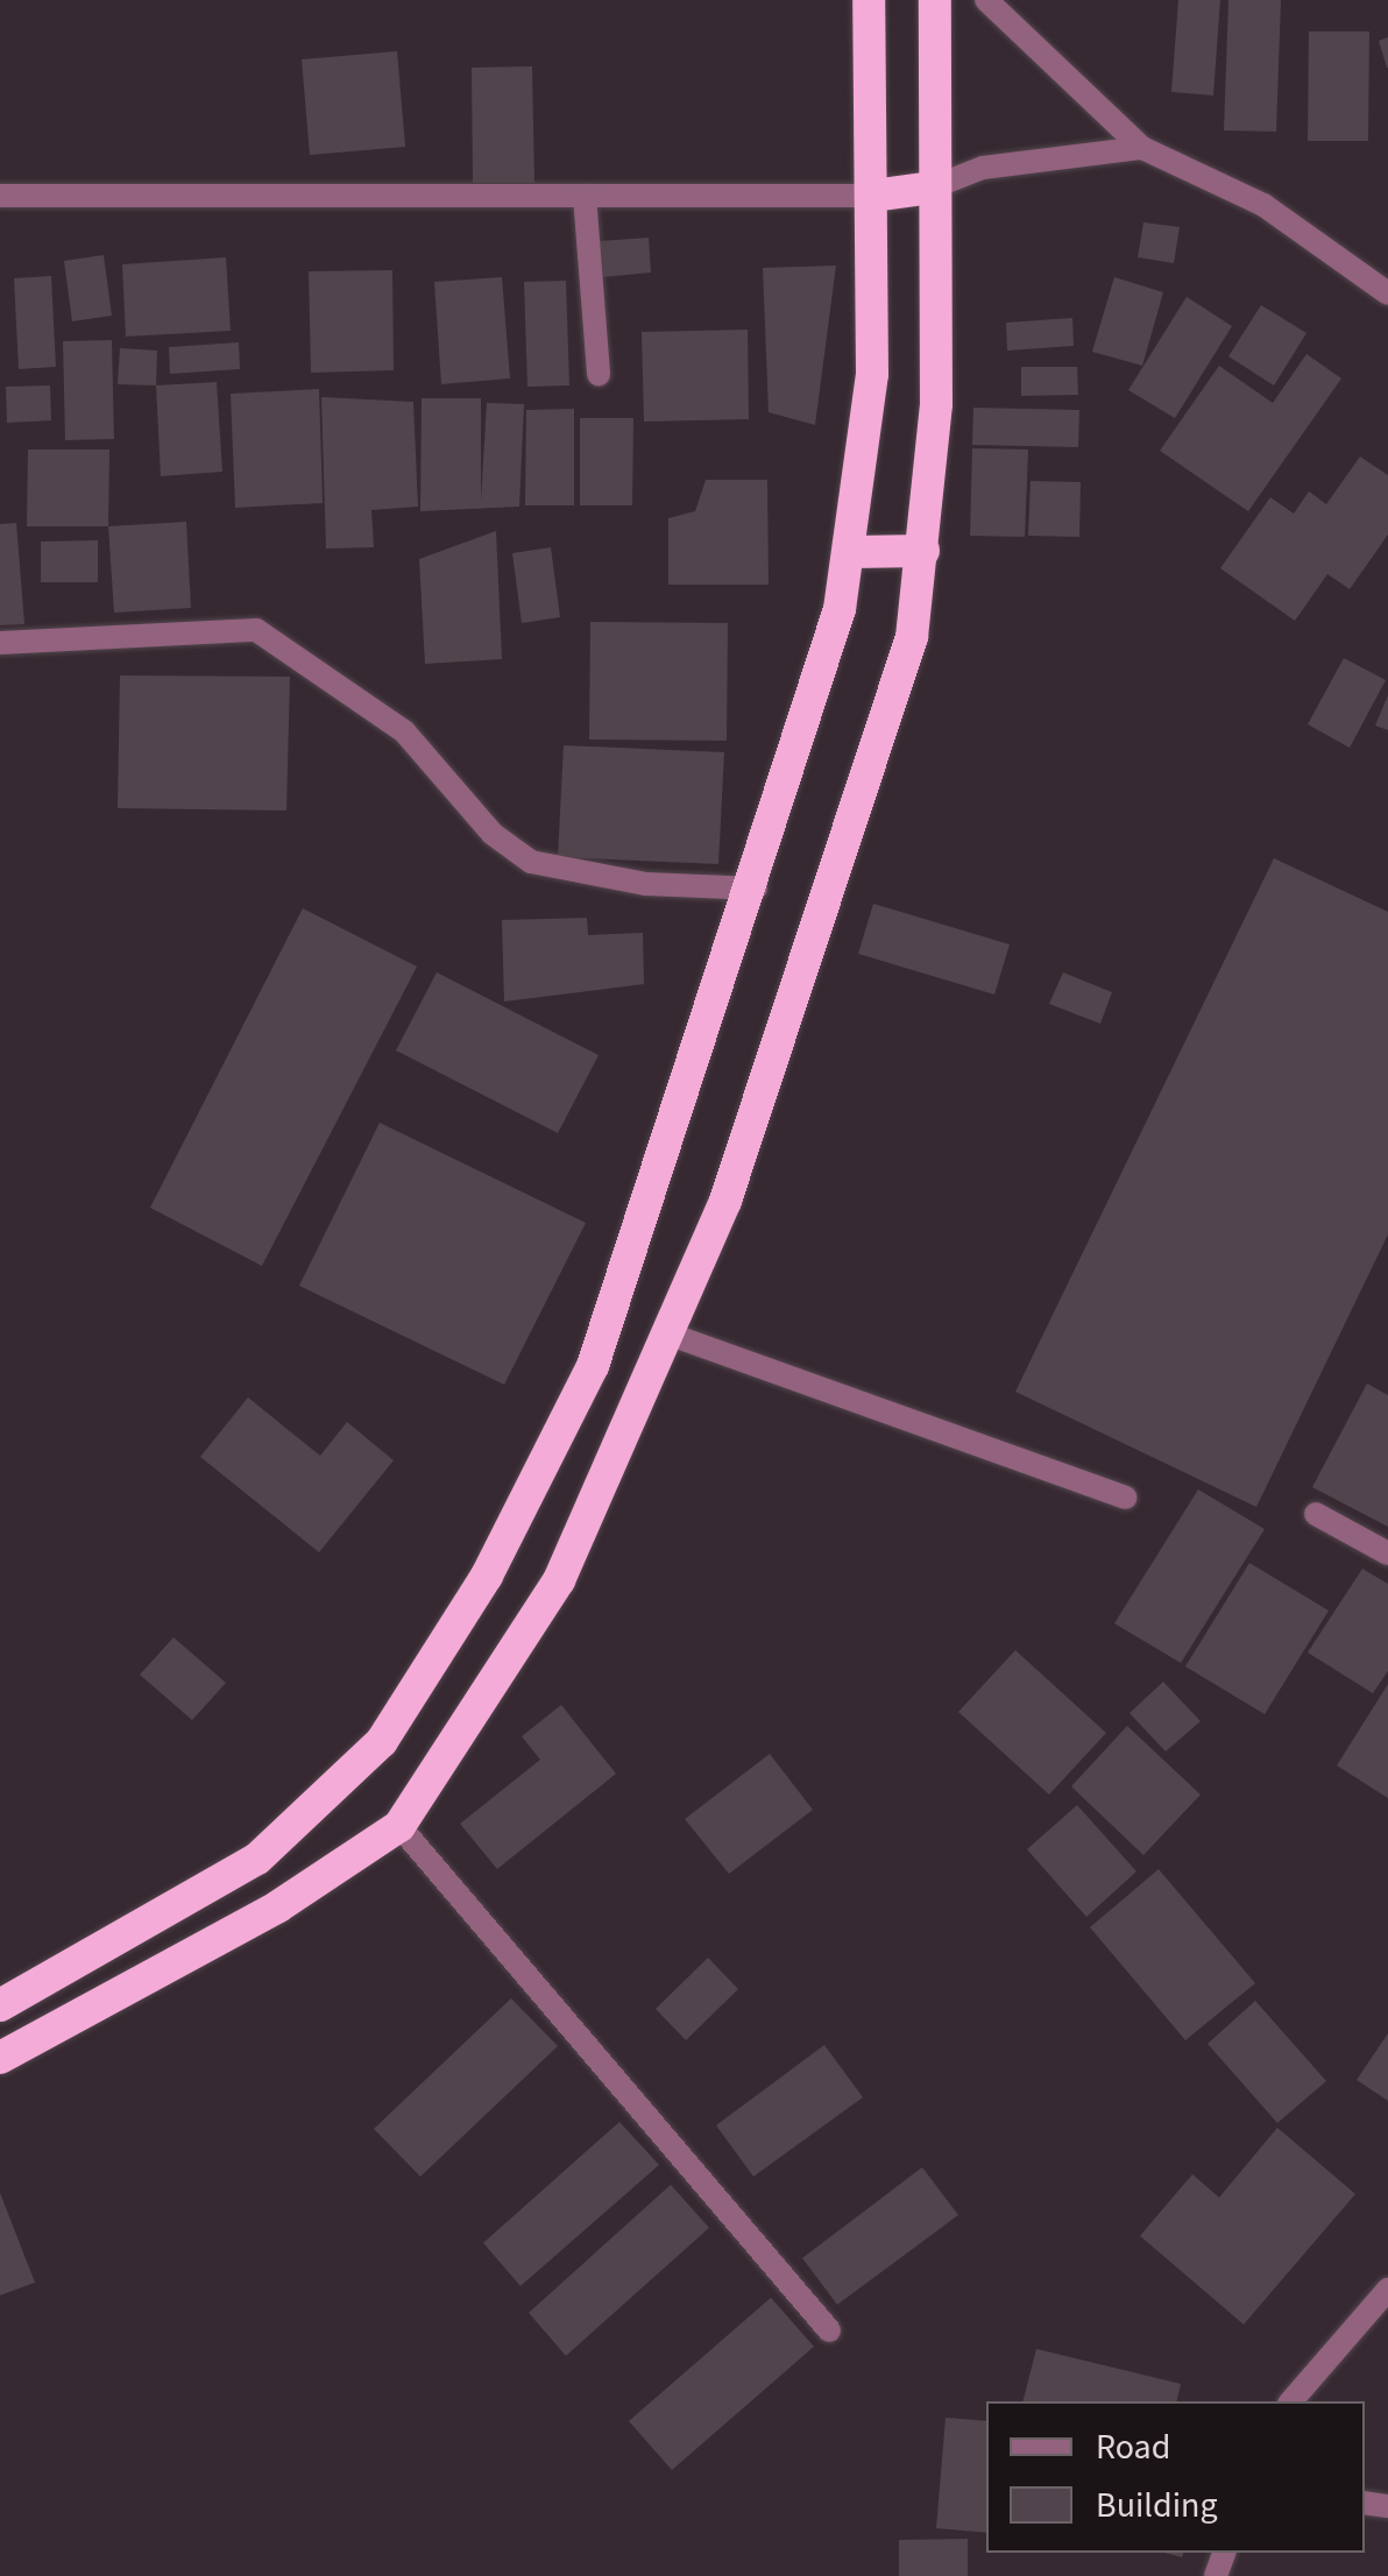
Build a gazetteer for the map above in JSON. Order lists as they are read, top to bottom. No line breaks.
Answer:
{"legend":["Road","Building"]}
